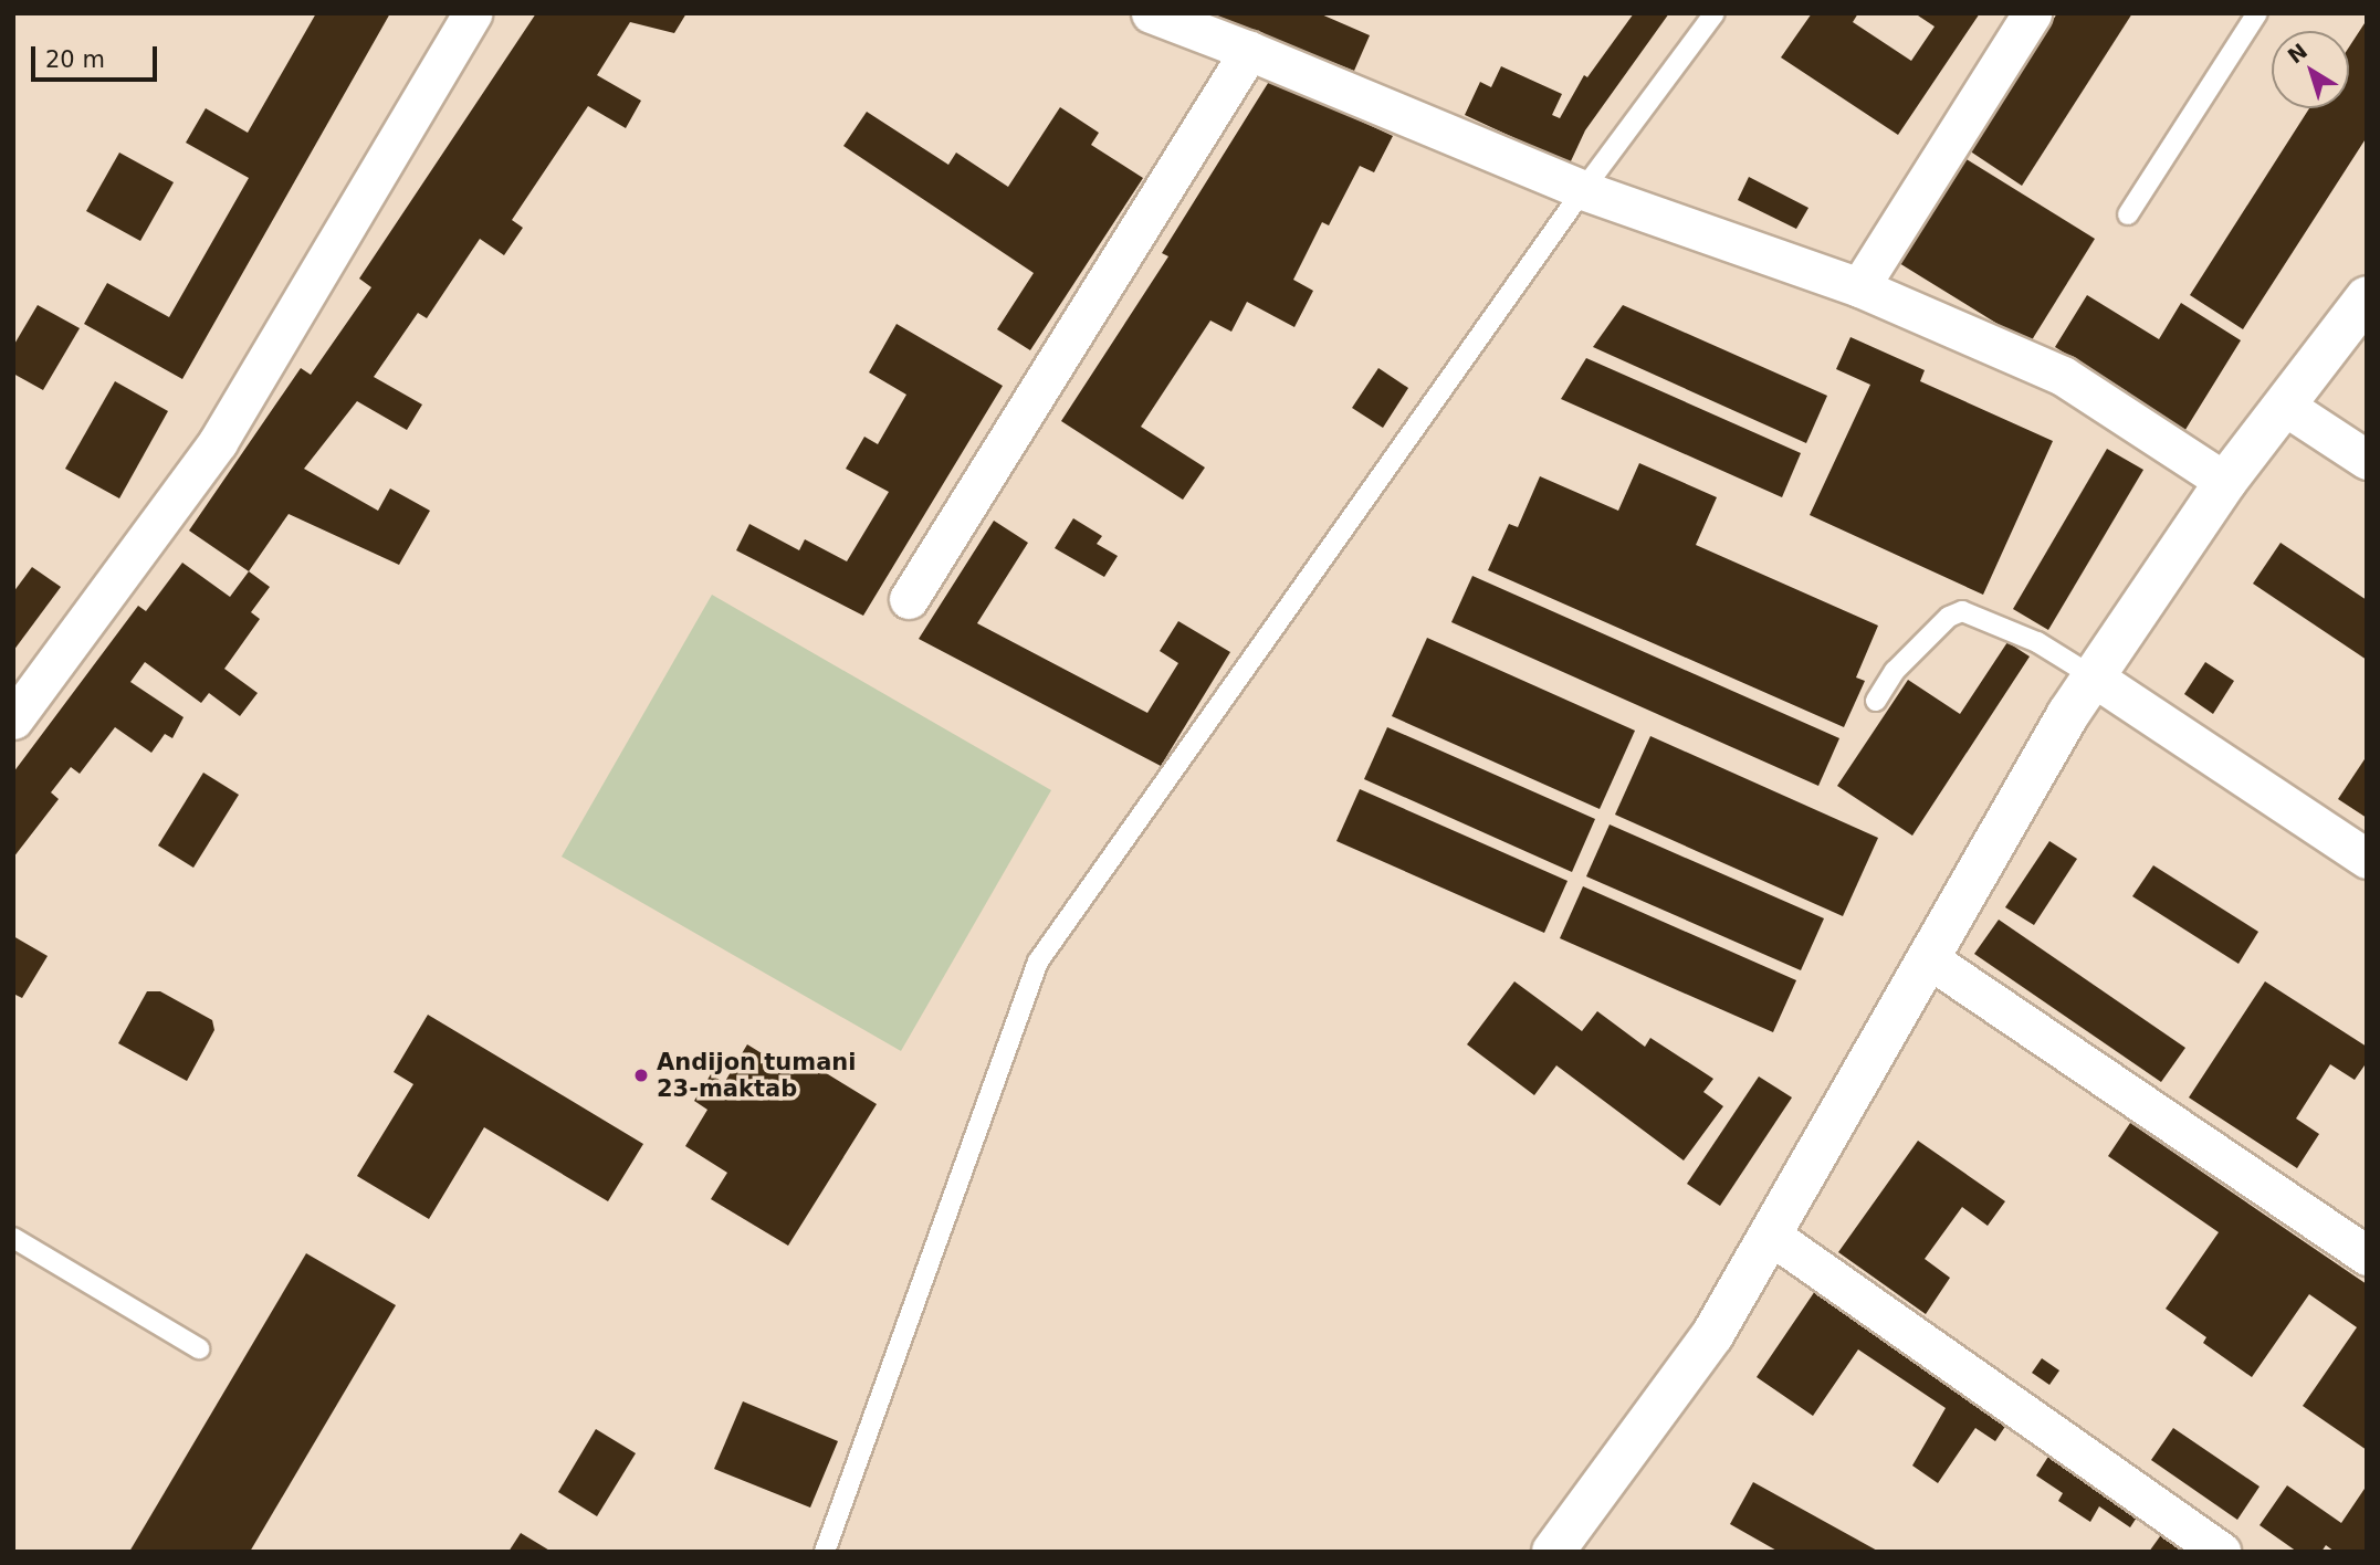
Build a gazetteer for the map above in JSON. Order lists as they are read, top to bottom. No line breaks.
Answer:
{"places":["Andijon tumani 23-maktab"],"scale_bar":"20 m","north":"top left"}
